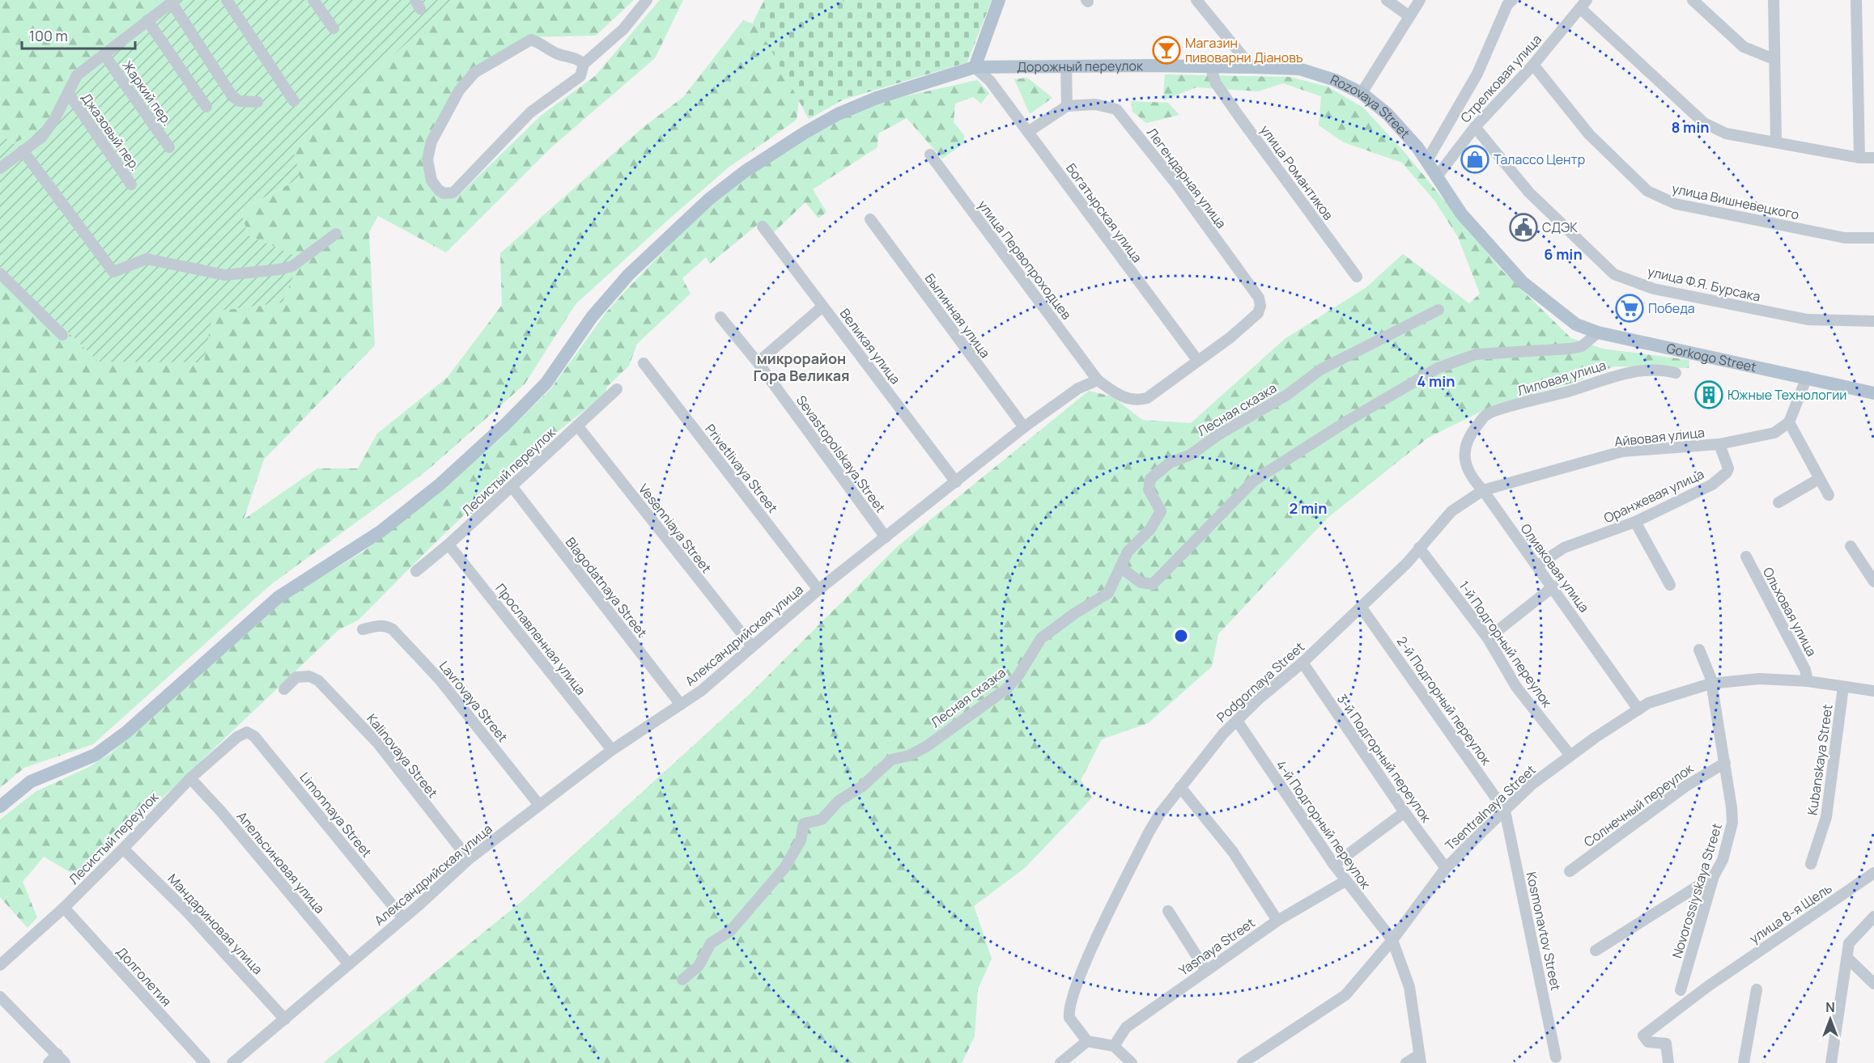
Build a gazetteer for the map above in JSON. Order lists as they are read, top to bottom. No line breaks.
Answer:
{"streets":{"main road":["Дорожный переулок","Rozovaya Street","Gorkogo Street"],"street":["Стрелковая улица","Жаркий пер.","Джазовый пер.","улица Романтиков","Легендарная улица","улица Вишневецкого","Богатырская улица","улица Первопроходцев","улица Ф.Я. Бурсака","Былинная улица","Великая улица","Лиловая улица","Лесная сказка","Айвовая улица","Sevastopolskaya Street","Privetlivaya Street","Лесистый переулок","Оранжевая улица","Vesenniaya Street","Оливковая улица","Blagodatnaya Street","Ольховая улица","Александрийская улица","Прославленная улица","1-й Подгорный переулок","Podgornaya Street","2-й Подгорный переулок","Lavrovaya Street","Kalinovaya Street","3-й Подгорный переулок","Kubanskaya Street","Солнечный переулок","Tsentralnaya Street","Limonnaya Street","4-й Подгорный переулок","Апельсиновая улица","Novorossiyskaya Street","улица 8-я Щель","Мандариновая улица","Kosmonavtov Street","Yasnaya Street","Долголетия"]},"crossings":[["Дорожный переулок","Rozovaya Street"],["Дорожный переулок","улица Романтиков"],["Дорожный переулок","Богатырская улица"],["Стрелковая улица","Rozovaya Street"],["Стрелковая улица","улица Вишневецкого"],["Стрелковая улица","улица Ф.Я. Бурсака"],["Стрелковая улица","Gorkogo Street"],["Rozovaya Street","Gorkogo Street"],["Легендарная улица","Богатырская улица"],["улица Первопроходцев","Александрийская улица"],["Былинная улица","Александрийская улица"],["Великая улица","Александрийская улица"],["Лиловая улица","Оливковая улица"],["Айвовая улица","Оранжевая улица"],["Айвовая улица","Оливковая улица"],["Айвовая улица","Podgornaya Street"],["Sevastopolskaya Street","Александрийская улица"],["Privetlivaya Street","Александрийская улица"],["Лесистый переулок","Vesenniaya Street"],["Лесистый переулок","Blagodatnaya Street"],["Лесистый переулок","Прославленная улица"],["Лесистый переулок","Limonnaya Street"],["Лесистый переулок","Апельсиновая улица"],["Лесистый переулок","Мандариновая улица"],["Лесистый переулок","Долголетия"],["Оранжевая улица","Оливковая улица"],["Vesenniaya Street","Александрийская улица"],["Оливковая улица","Podgornaya Street"],["Оливковая улица","Tsentralnaya Street"],["Blagodatnaya Street","Александрийская улица"],["Ольховая улица","Tsentralnaya Street"],["Александрийская улица","Прославленная улица"],["Александрийская улица","Lavrovaya Street"],["Александрийская улица","Kalinovaya Street"],["Александрийская улица","Limonnaya Street"],["Александрийская улица","Апельсиновая улица"],["Александрийская улица","Мандариновая улица"],["1-й Подгорный переулок","Podgornaya Street"],["1-й Подгорный переулок","Tsentralnaya Street"],["Podgornaya Street","2-й Подгорный переулок"],["Podgornaya Street","3-й Подгорный переулок"],["Podgornaya Street","4-й Подгорный переулок"],["2-й Подгорный переулок","Tsentralnaya Street"],["2-й Подгорный переулок","Kosmonavtov Street"],["3-й Подгорный переулок","Tsentralnaya Street"],["Kubanskaya Street","Tsentralnaya Street"],["Солнечный переулок","Novorossiyskaya Street"],["Tsentralnaya Street","4-й Подгорный переулок"],["Tsentralnaya Street","Novorossiyskaya Street"],["Tsentralnaya Street","Kosmonavtov Street"],["4-й Подгорный переулок","Yasnaya Street"]],"districts":["микрорайон Гора Великая"],"places":{"bar":["Магазин пивоварни Дiановъ"],"shop":["Талассо Центр"],"public building":["СДЭК"],"supermarket":["Победа"],"building":["Южные Технологии"]},"scale_bar":"100 m","north":"top","rings":["8 min","6 min","4 min","2 min"]}
